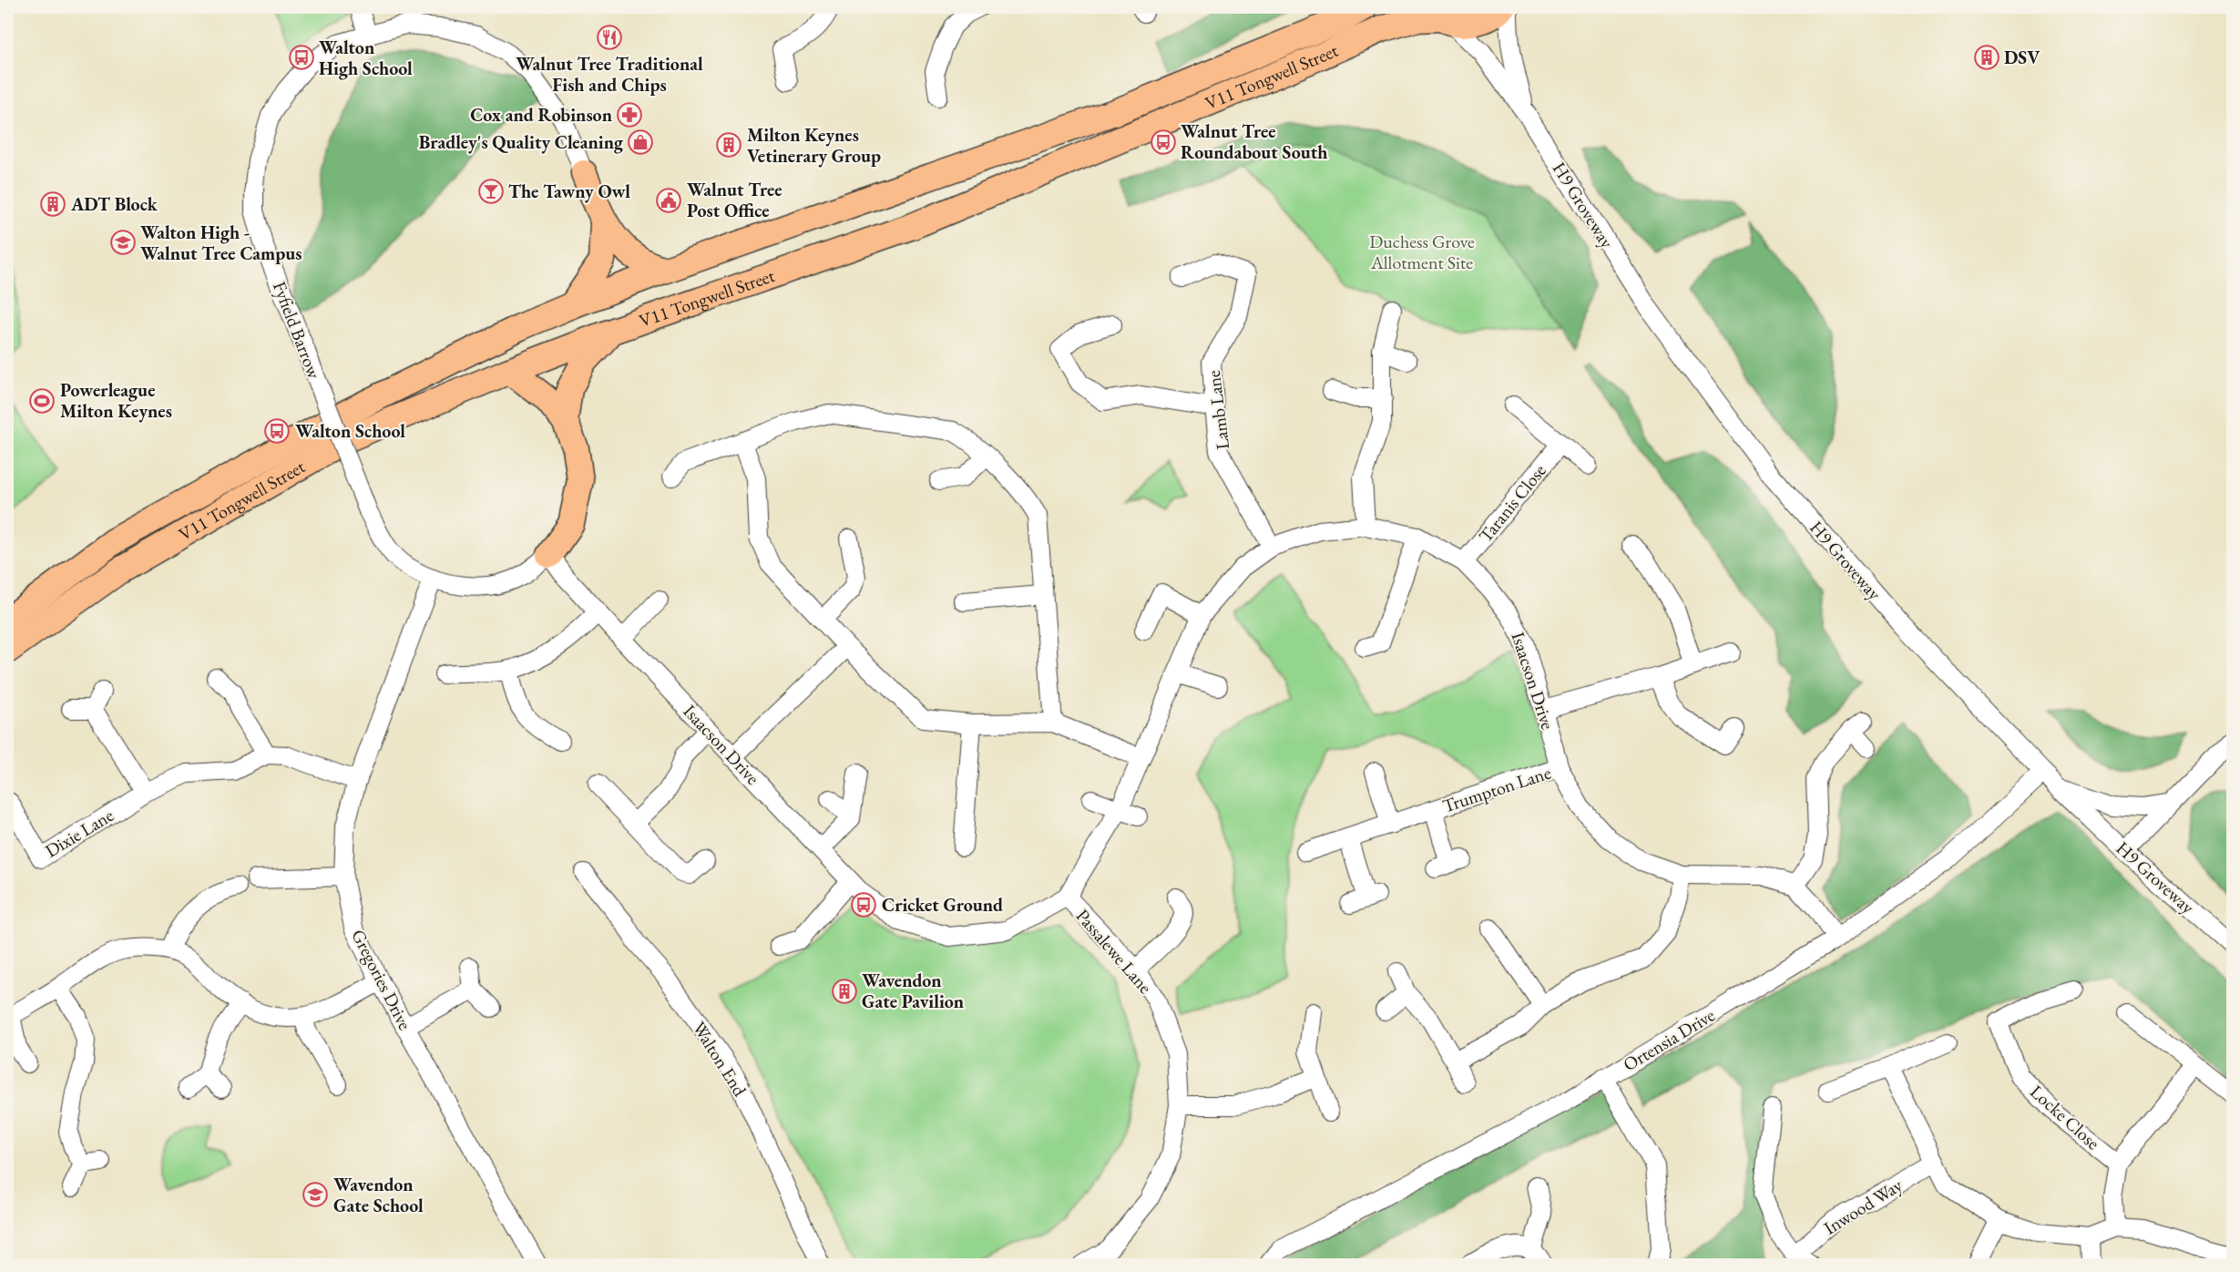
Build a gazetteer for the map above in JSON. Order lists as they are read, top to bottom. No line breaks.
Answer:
{"streets":{"highway":["V11 Tongwell Street"],"street":["H9 Groveway","Fyfield Barrow","Lamb Lane","Taranis Close","Isaacson Drive","Trumpton Lane","Dixie Lane","Passalewe Lane","Gregories Drive","Ortensia Drive","Walton End","Locke Close","Inwood Way"]},"crossings":[["V11 Tongwell Street","H9 Groveway"],["H9 Groveway","Ortensia Drive"],["Fyfield Barrow","Isaacson Drive"],["Fyfield Barrow","Gregories Drive"],["Lamb Lane","Isaacson Drive"],["Taranis Close","Isaacson Drive"],["Isaacson Drive","Trumpton Lane"],["Isaacson Drive","Passalewe Lane"]],"parks":["Duchess Grove Allotment Site"],"places":{"restaurant":["Walnut Tree Traditional Fish and Chips"],"bus stop":["Walton High School","Walnut Tree Roundabout South","Walton School","Cricket Ground"],"building":["DSV","Milton Keynes Vetinerary Group","ADT Block","Wavendon Gate Pavilion"],"pharmacy":["Cox and Robinson"],"shop":["Bradley's Quality Cleaning"],"bar":["The Tawny Owl"],"public building":["Walnut Tree Post Office"],"school or university":["Walton High - Walnut Tree Campus","Wavendon Gate School"],"sports":["Powerleague Milton Keynes"]}}
